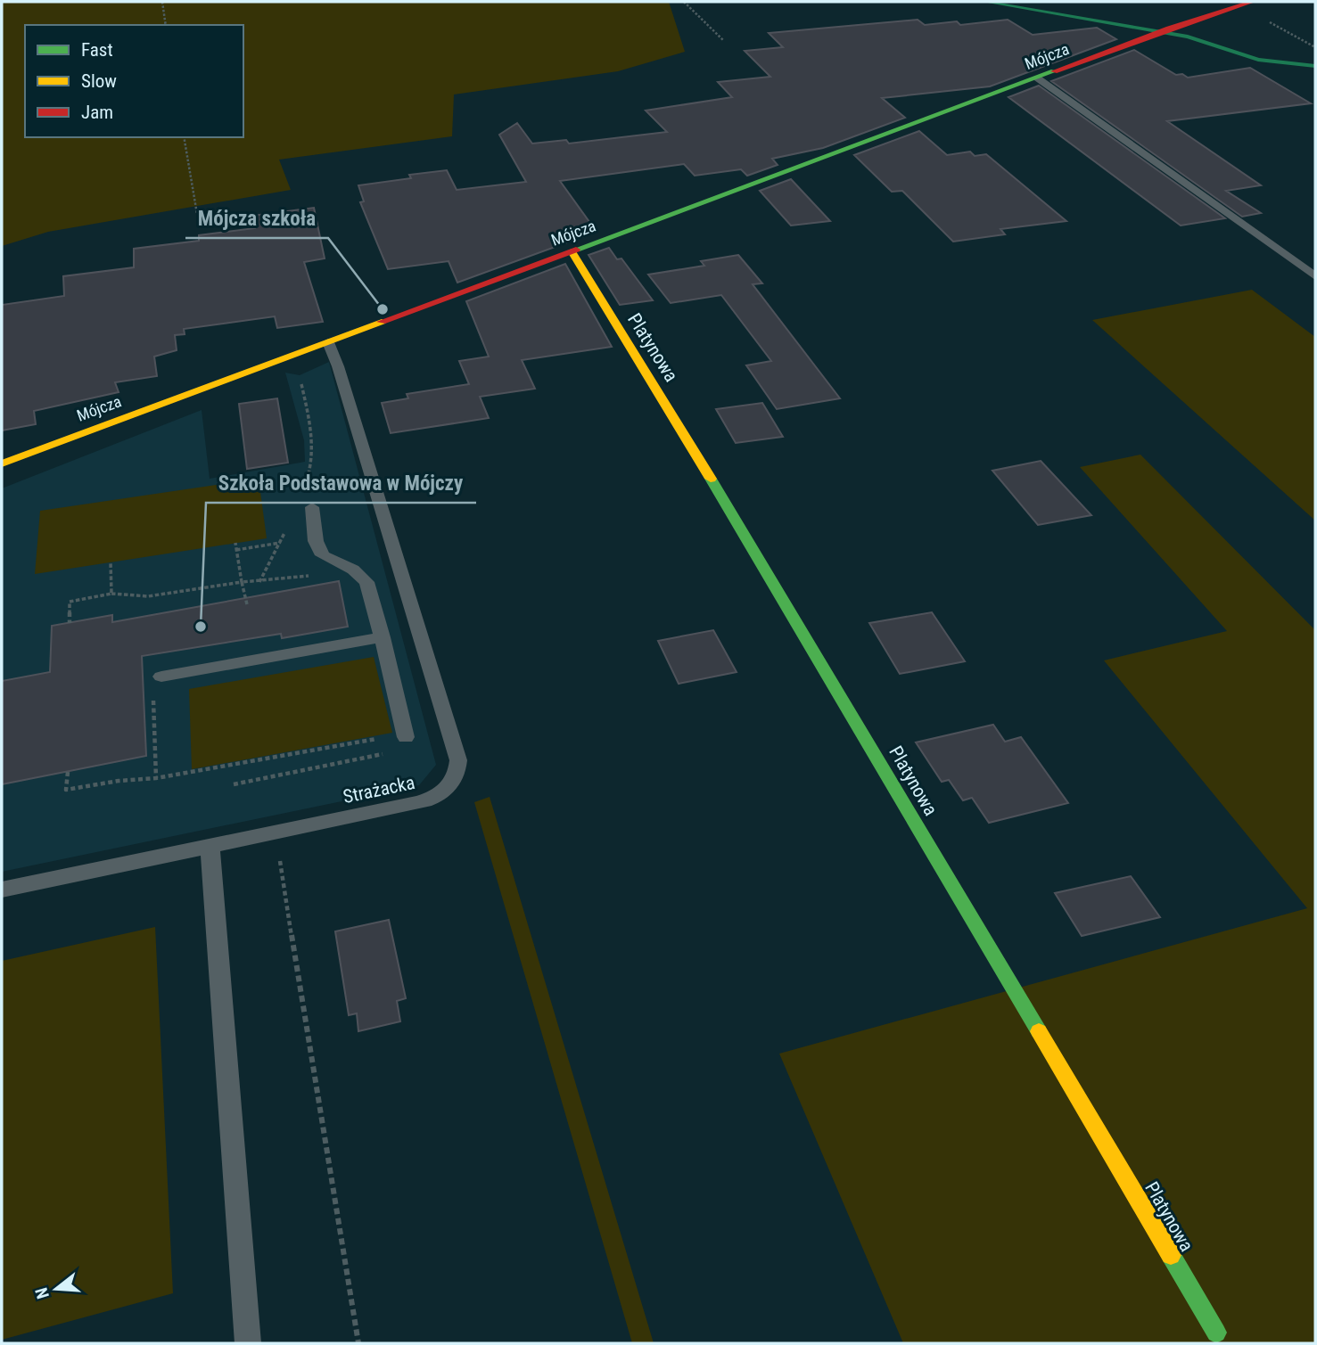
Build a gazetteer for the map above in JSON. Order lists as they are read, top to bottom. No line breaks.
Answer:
{"streets":{"street":["Mójcza","Platynowa"],"lane":["Strażacka"]},"crossings":[["Mójcza","Platynowa"],["Mójcza","Strażacka"]],"places":["Mójcza szkoła","Szkoła Podstawowa w Mójczy"],"legend":["Fast","Slow","Jam"],"north":"left"}
